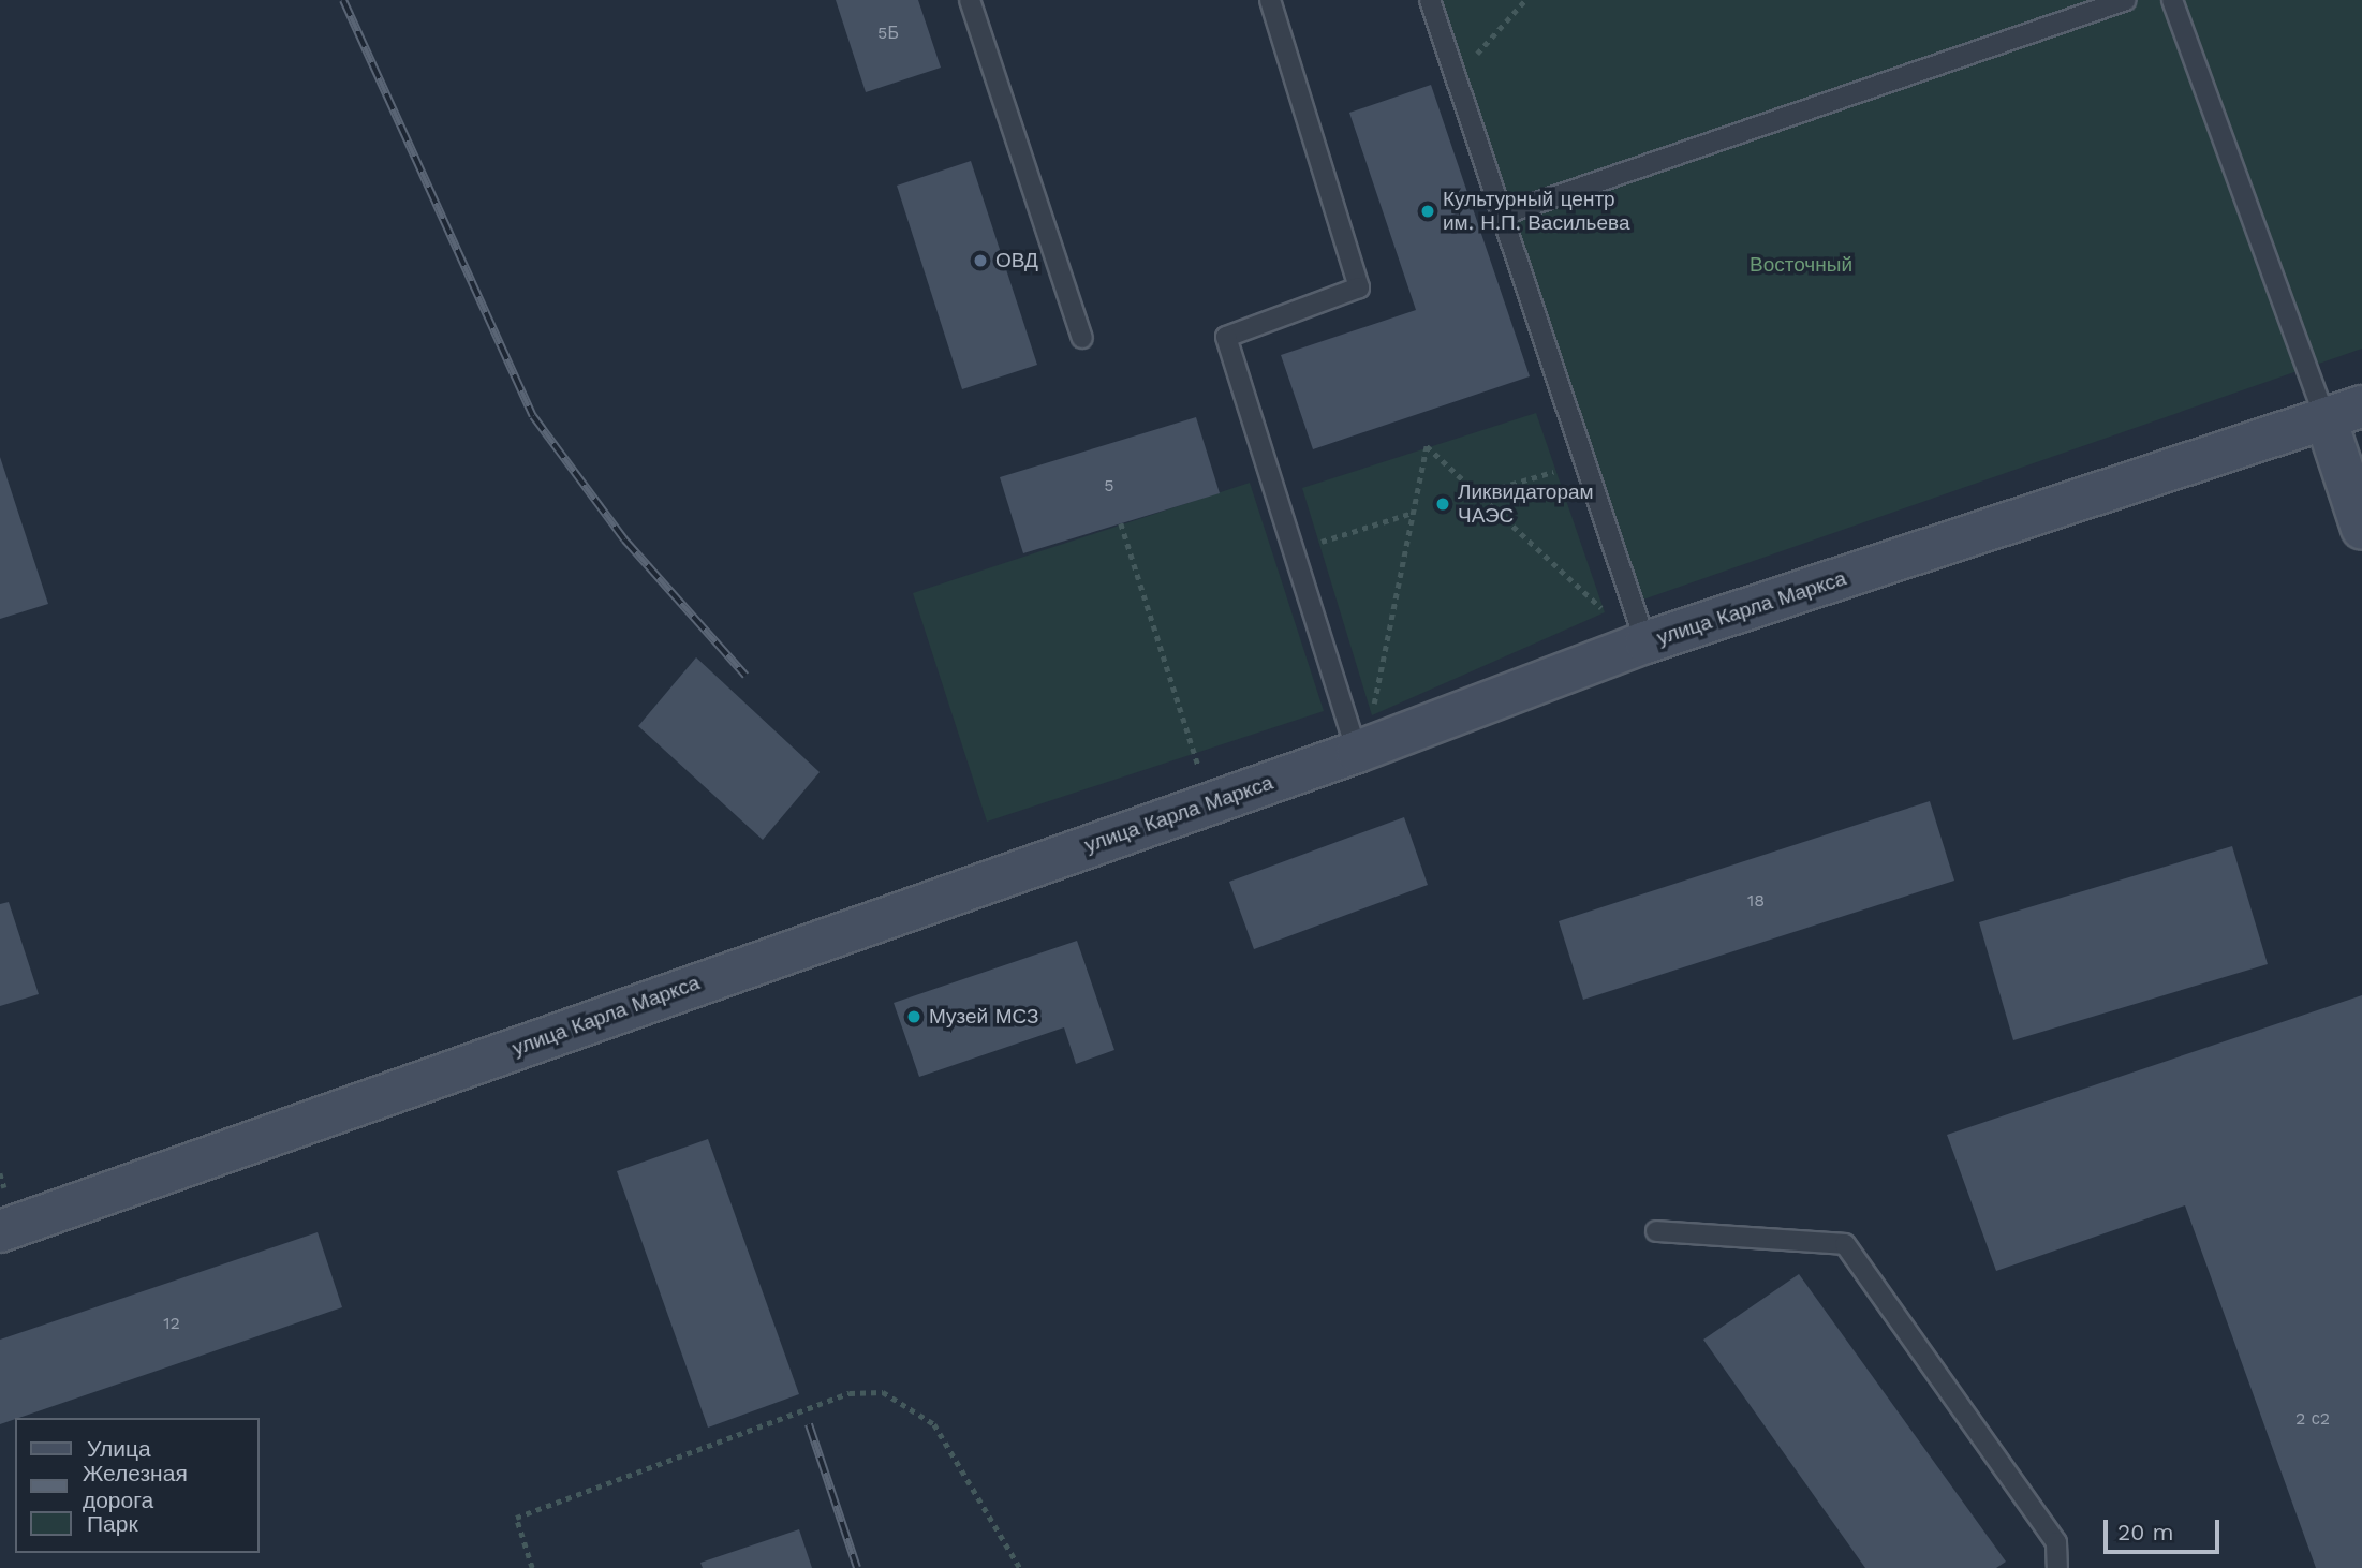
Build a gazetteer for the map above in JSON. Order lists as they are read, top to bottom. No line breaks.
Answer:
{"streets":{"street":["улица Карла Маркса"]},"parks":["Восточный"],"places":["Культурный центр им. Н.П. Васильева","ОВД","Ликвидаторам ЧАЭС","Музей МСЗ"],"house_numbers":["5Б","5","18","12","2 с2"],"legend":["Улица","Железная дорога","Парк"],"scale_bar":"20 m"}
